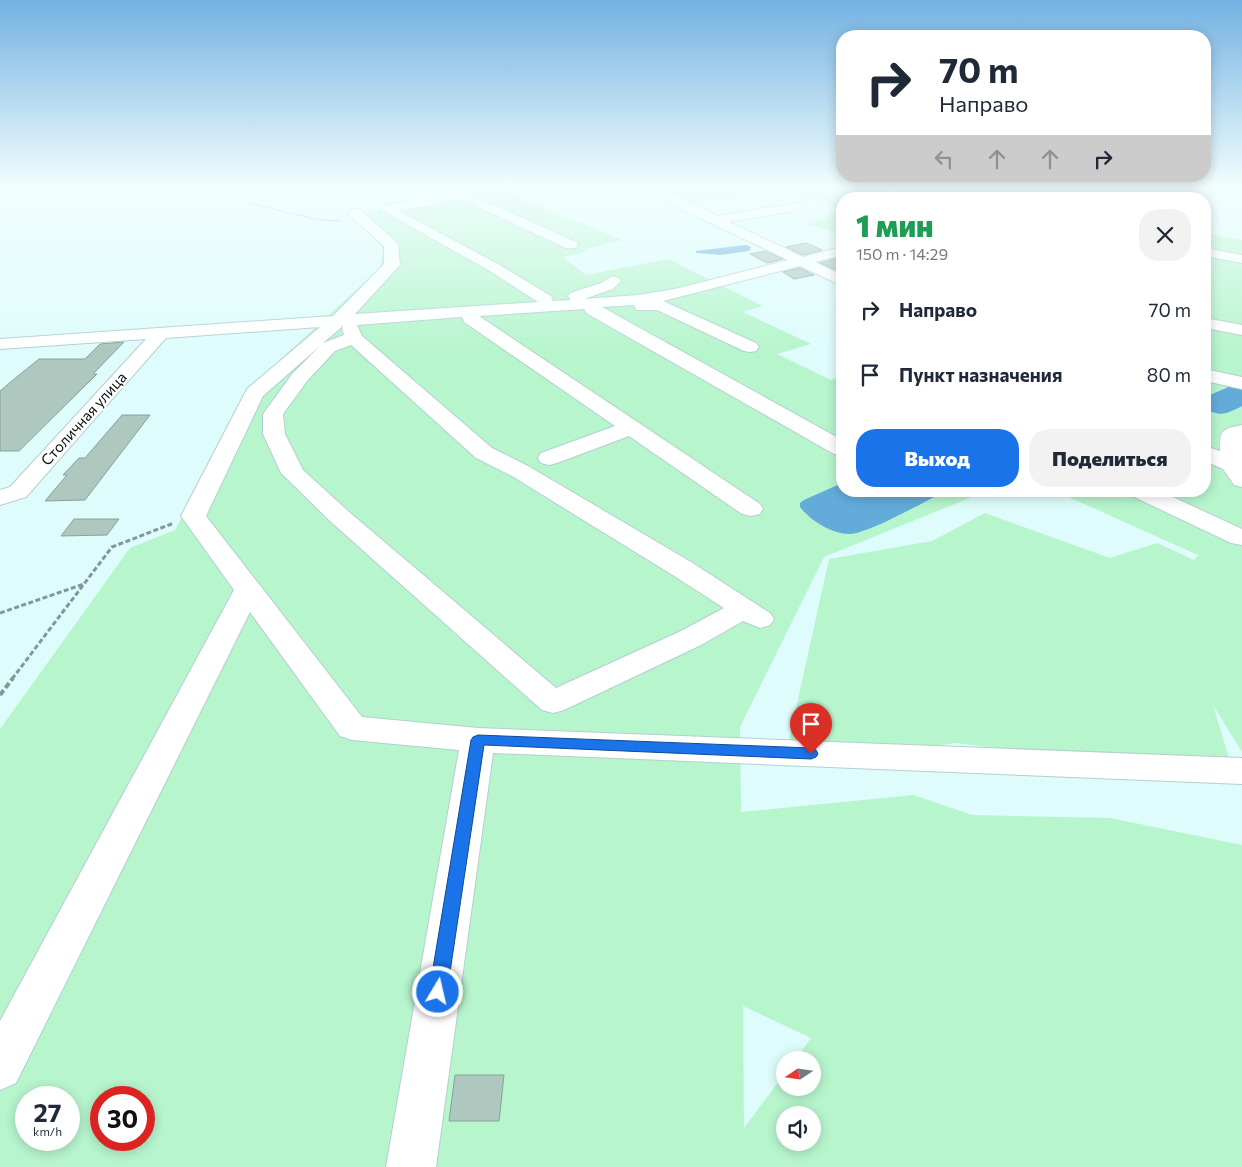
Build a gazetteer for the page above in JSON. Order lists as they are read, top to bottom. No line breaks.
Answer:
{"streets":{"street":["Столичная улица"]},"north":"left","page":{"turn":["70 m","Направо"],"heading":["1 мин","150 m · 14:29"],"list":[{"name":"Направо","value":"70 m"},{"name":"Пункт назначения","value":"80 m"}],"buttons":["Выход","Поделиться"],"speed":"27 km/h","limit":"30"}}
